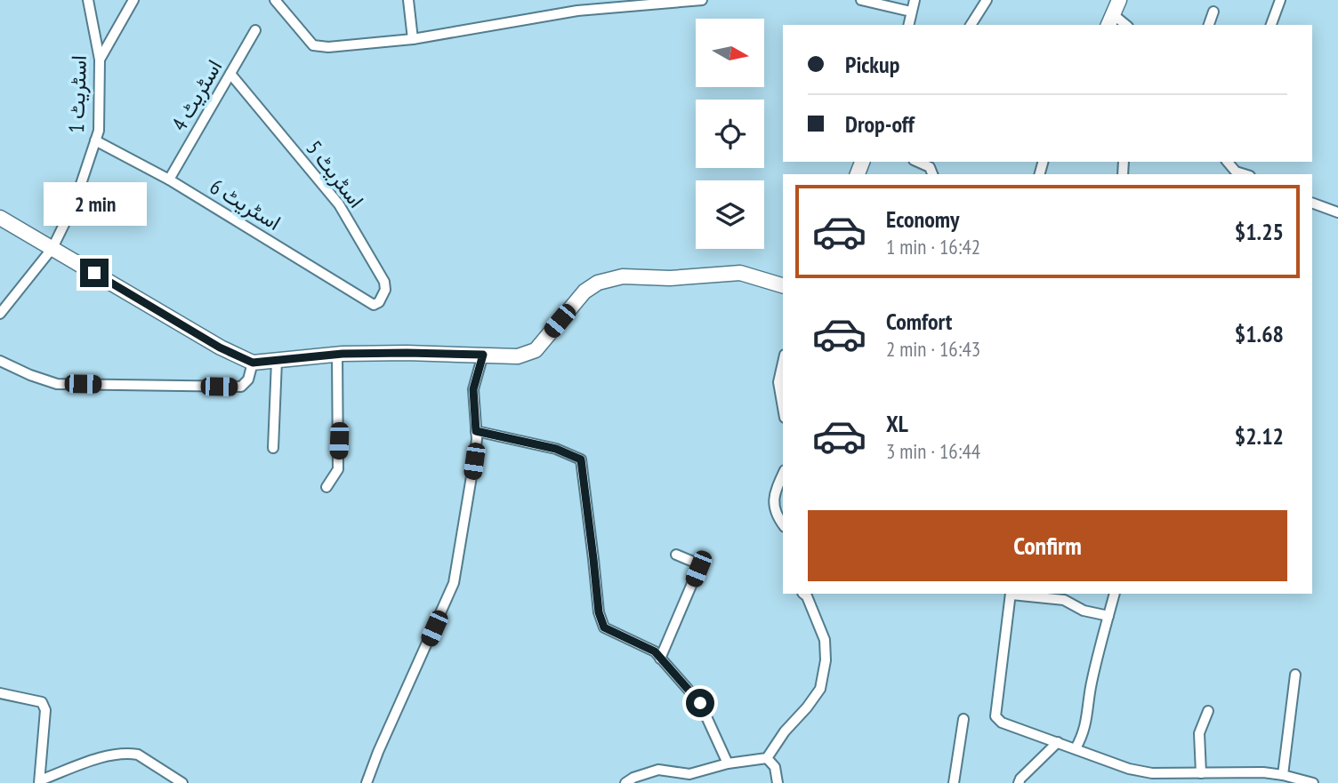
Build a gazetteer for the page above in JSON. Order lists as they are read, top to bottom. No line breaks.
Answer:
{"streets":{"street":["اسٹریٹ 1","اسٹریٹ 4","اسٹریٹ 5","اسٹریٹ 6"]},"crossings":[["اسٹریٹ 1","اسٹریٹ 6"],["اسٹریٹ 4","اسٹریٹ 5"],["اسٹریٹ 4","اسٹریٹ 6"],["اسٹریٹ 5","اسٹریٹ 6"]],"north":"right","page":{"banner":["Pickup","Drop-off"],"bubble":"2 min","list":[{"name":"Economy","note":"1 min · 16:42","value":"$1.25"},{"name":"Comfort","note":"2 min · 16:43","value":"$1.68"},{"name":"XL","note":"3 min · 16:44","value":"$2.12"}],"buttons":"Confirm"}}
